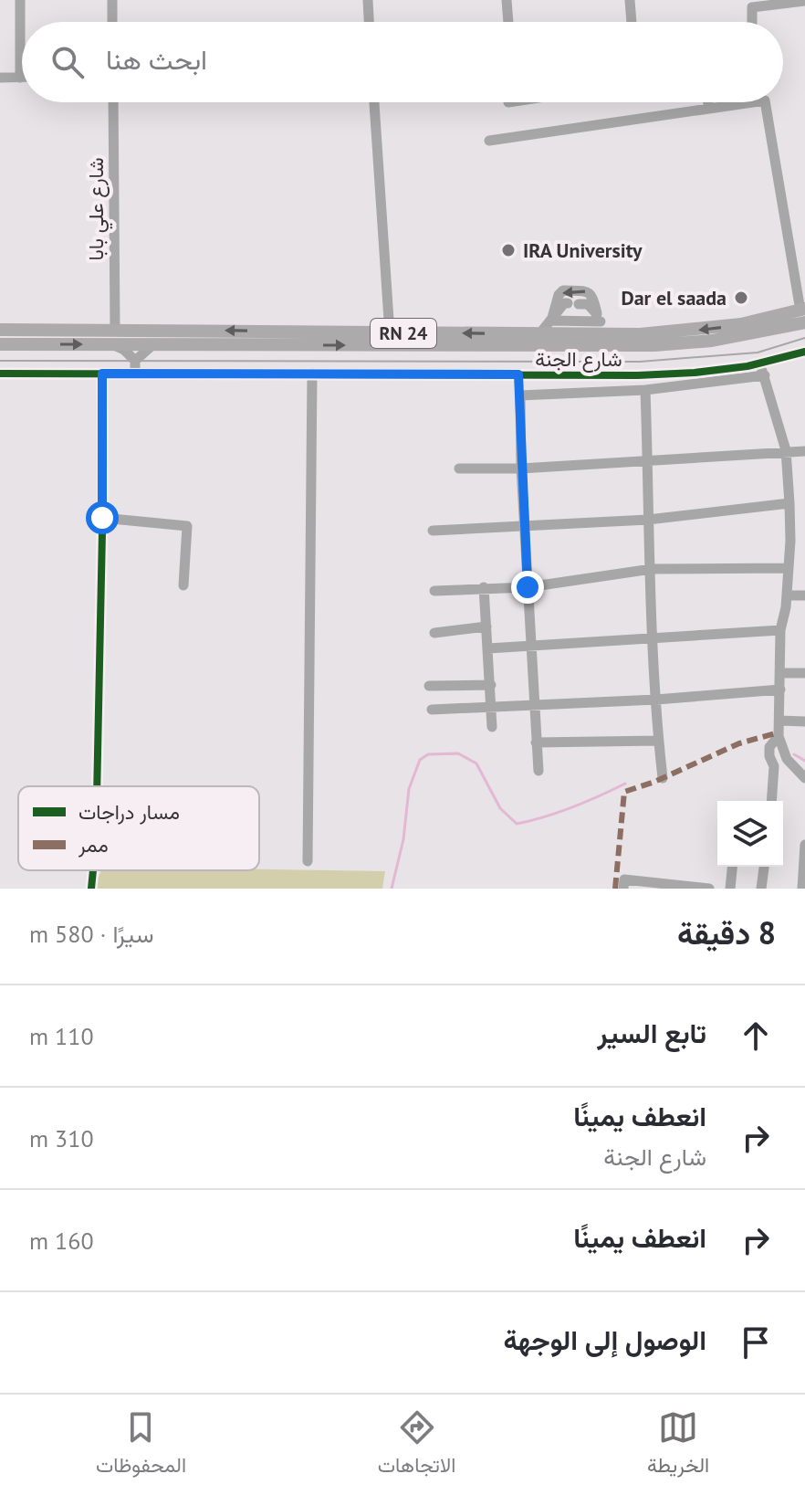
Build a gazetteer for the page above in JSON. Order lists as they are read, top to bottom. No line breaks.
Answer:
{"streets":{"main road":["RN 24"],"street":["شارع علي بابا","شارع الجنة"]},"crossings":[["شارع علي بابا","RN 24"]],"places":["IRA University","Dar el saada"],"legend":["مسار دراجات","ممر"],"page":{"search":"ابحث هنا","heading":["8 دقيقة","سيرًا · 580 m"],"list":[["تابع السير","110 m"],["انعطف يمينًا","شارع الجنة","310 m"],["انعطف يمينًا","160 m"],"الوصول إلى الوجهة"],"nav":["الخريطة","الاتجاهات","المحفوظات"]}}
